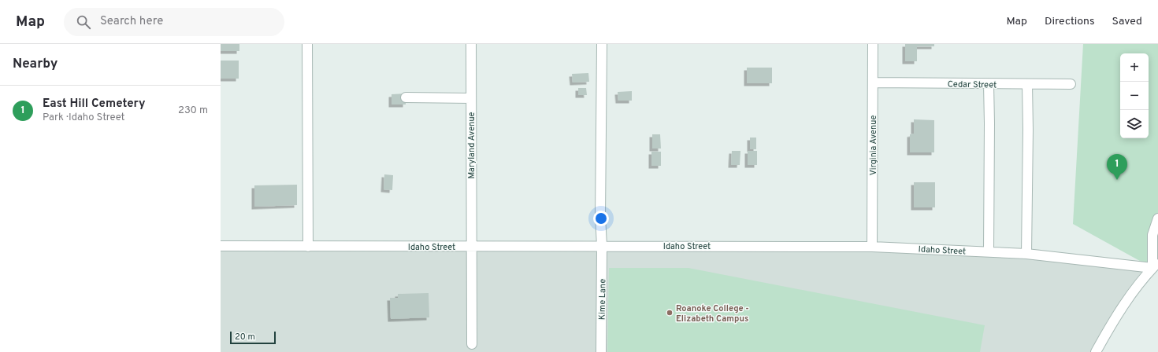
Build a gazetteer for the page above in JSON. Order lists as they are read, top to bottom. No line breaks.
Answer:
{"streets":{"street":["Cedar Street","Maryland Avenue","Virginia Avenue","Idaho Street","Kime Lane"]},"crossings":[["Cedar Street","Virginia Avenue"],["Maryland Avenue","Idaho Street"],["Virginia Avenue","Idaho Street"],["Idaho Street","Kime Lane"]],"places":["Roanoke College - Elizabeth Campus"],"scale_bar":"20 m","page":{"header":"Map","search":"Search here","nav":["Map","Directions","Saved"],"heading":"Nearby","map_buttons":["+","−"],"list":[{"mark":"1","name":"East Hill Cemetery","note":"Park · Idaho Street","value":"230 m"}],"pins":"1","scale":"20 m"}}
